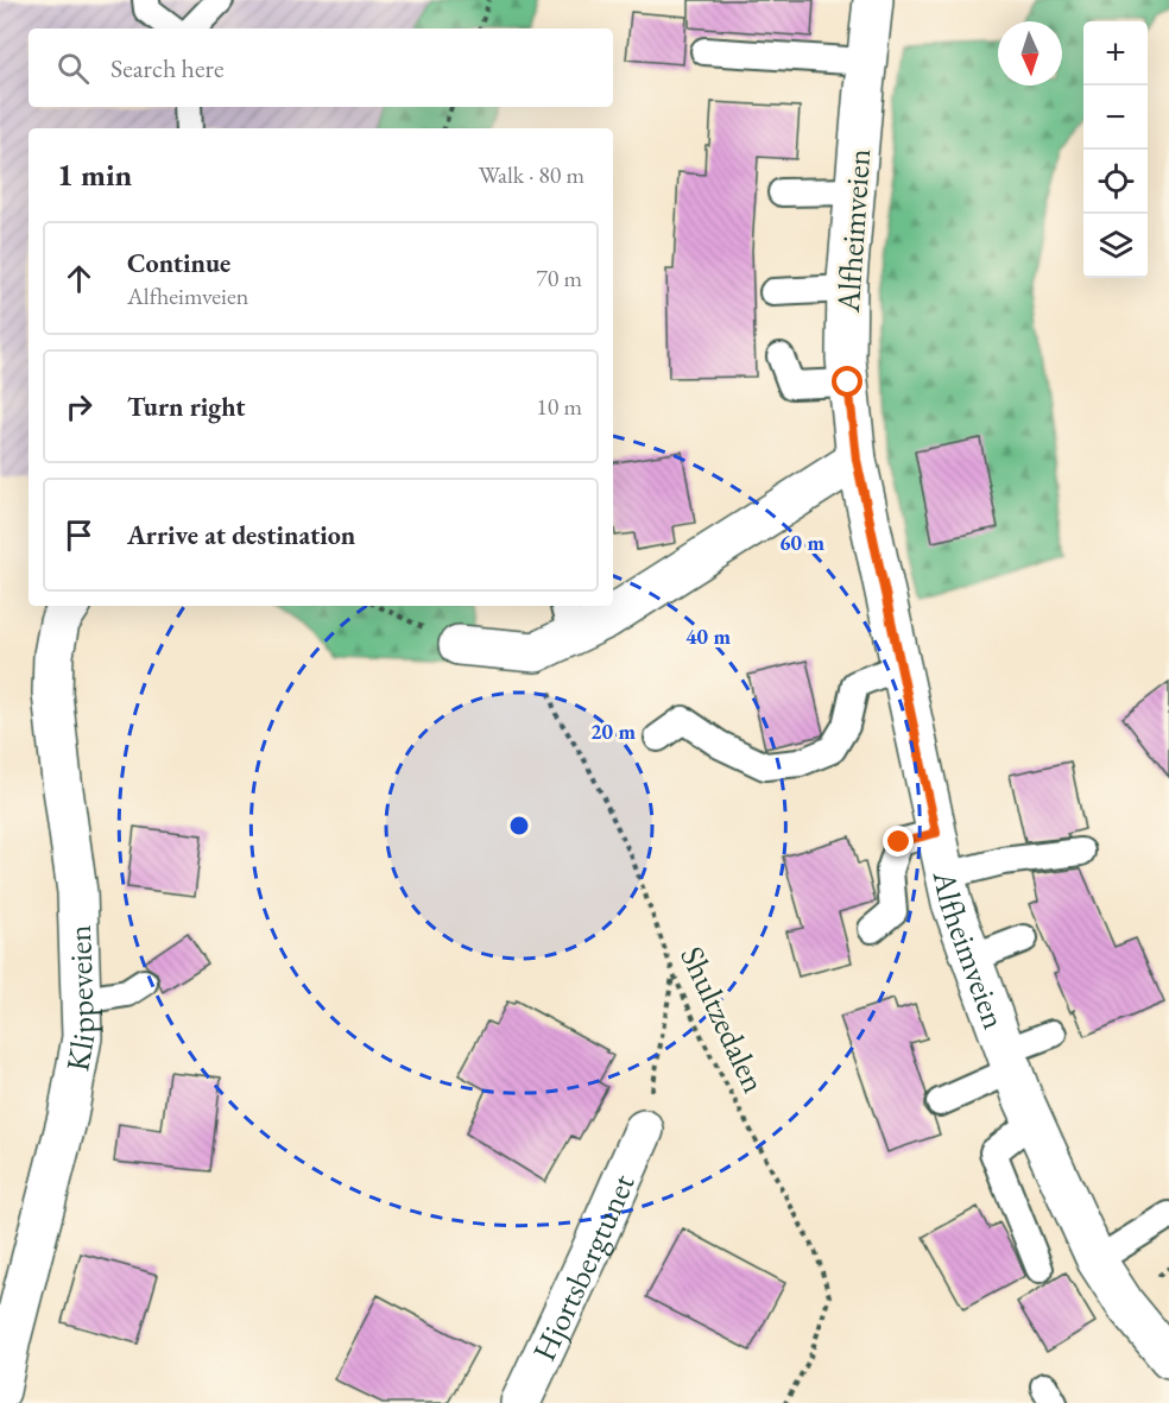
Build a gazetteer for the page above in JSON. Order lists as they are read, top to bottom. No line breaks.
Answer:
{"streets":{"street":["Alfheimveien","Klippeveien","Hjortsbergtunet"],"path":["Shultzedalen"]},"north":"bottom","page":{"map_buttons":["+","−"],"search":"Search here","heading":["1 min","Walk · 80 m"],"list":[["Continue","Alfheimveien","70 m"],["Turn right","10 m"],"Arrive at destination"]},"rings":["60 m","40 m","20 m"]}
